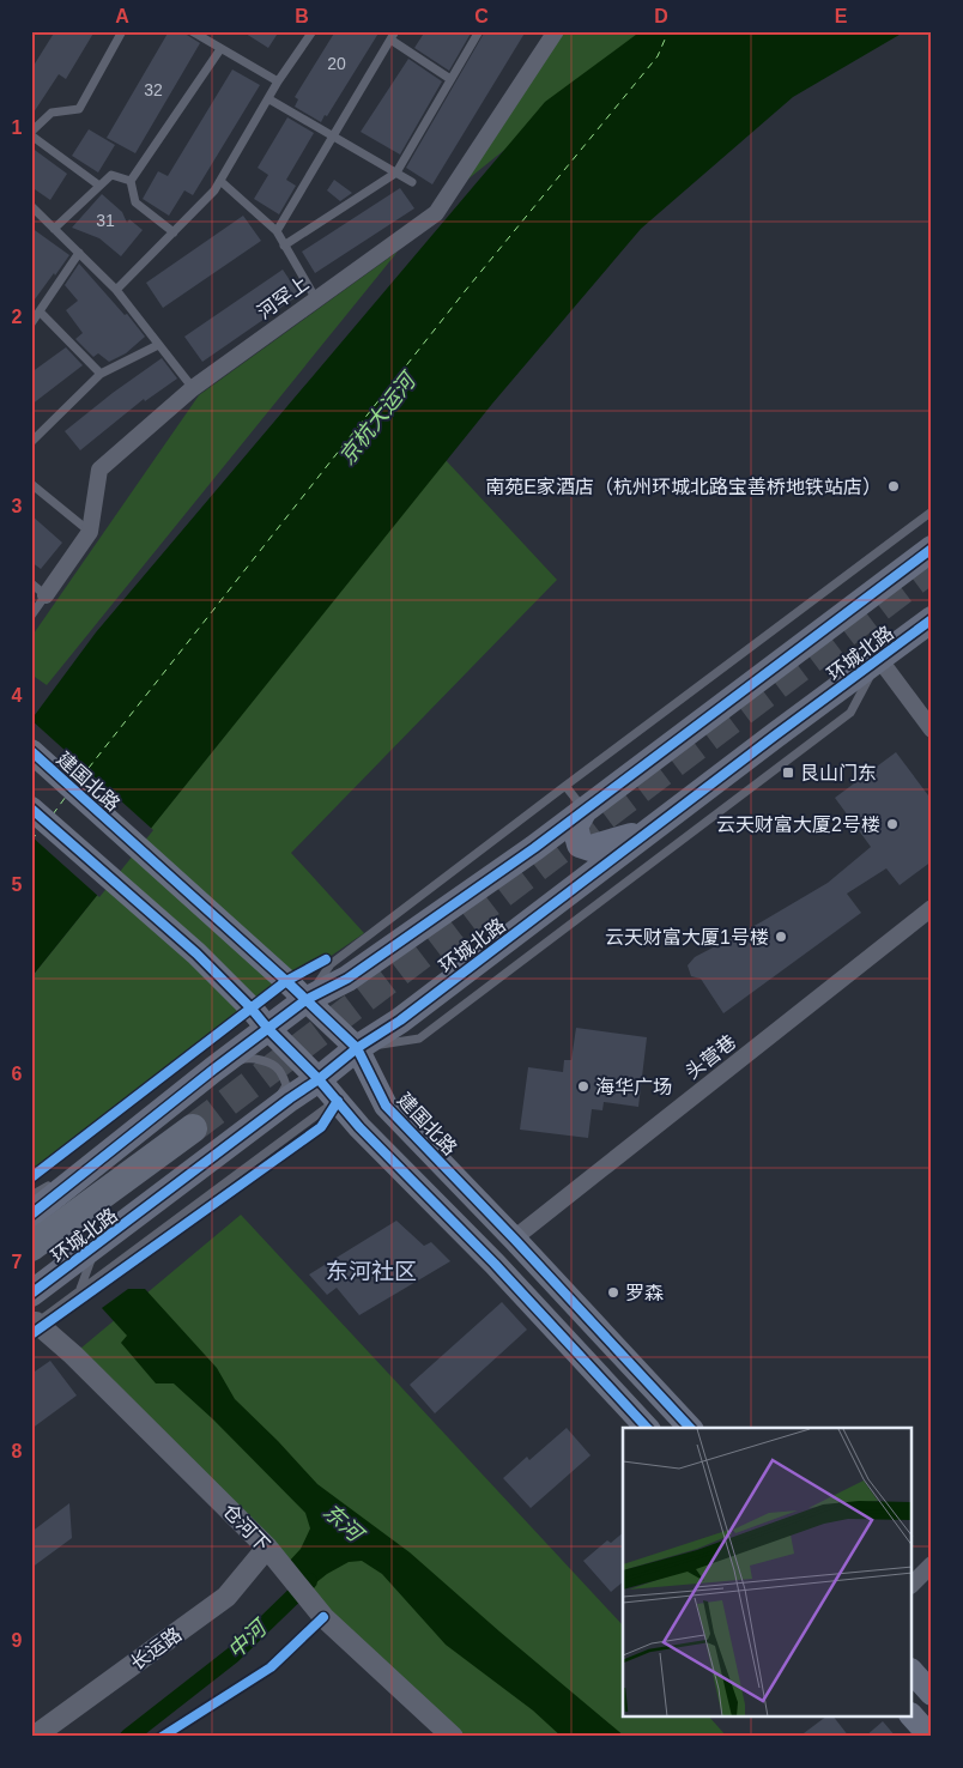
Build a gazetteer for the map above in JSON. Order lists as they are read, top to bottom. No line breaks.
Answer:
{"streets":{"main road":["环城北路","建国北路"],"street":["河罕上","头营巷","仓河下","长运路"]},"crossings":[["环城北路","建国北路"],["建国北路","头营巷"],["仓河下","长运路"]],"districts":["东河社区"],"water":["京杭大运河","东河","中河"],"places":{"other":["南苑E家酒店（杭州环城北路宝善桥地铁站店）","云天财富大厦2号楼","云天财富大厦1号楼","海华广场","罗森"],"transit":["艮山门东"]},"house_numbers":["20","32","31"],"grid":{"columns":["A","B","C","D","E"],"rows":["1","2","3","4","5","6","7","8","9"]}}
